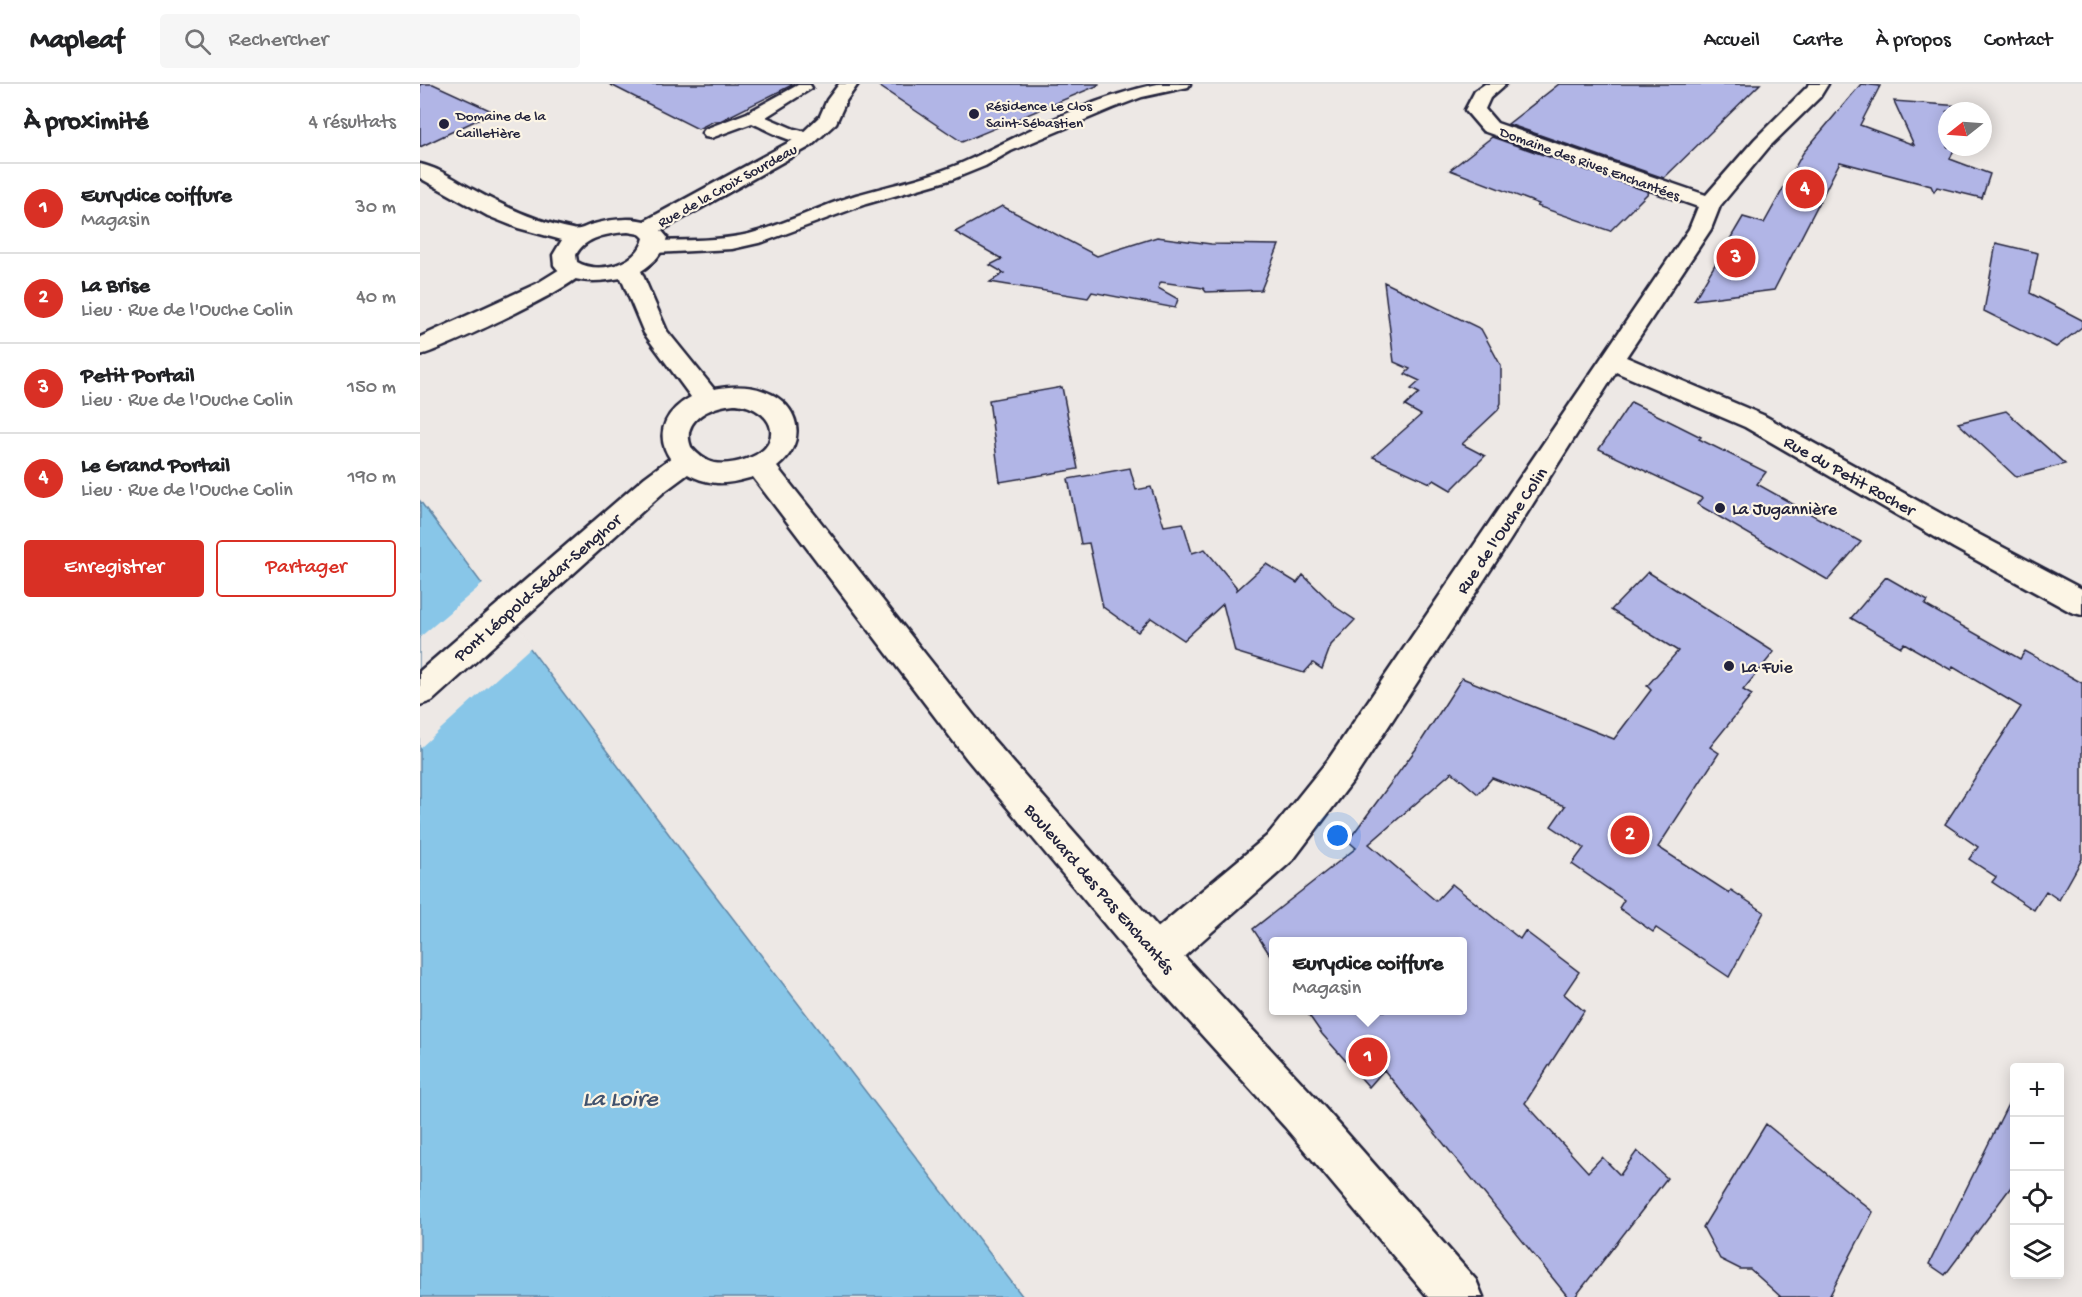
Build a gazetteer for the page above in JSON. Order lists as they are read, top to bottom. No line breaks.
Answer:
{"streets":{"street":["Domaine des Rives Enchantées","Rue de la Croix Sourdeau","Rue du Petit Rocher","Rue de l'Ouche Colin","Pont Léopold-Sédar-Senghor","Boulevard des Pas Enchantés"]},"crossings":[["Domaine des Rives Enchantées","Rue de l'Ouche Colin"],["Rue du Petit Rocher","Rue de l'Ouche Colin"],["Rue de l'Ouche Colin","Boulevard des Pas Enchantés"],["Pont Léopold-Sédar-Senghor","Boulevard des Pas Enchantés"]],"water":["La Loire"],"places":["Résidence Le Clos Saint-Sébastien","Domaine de la Cailletière","La Jugannière","La Fuie"],"north":"left","page":{"header":"Mapleaf","search":"Rechercher","nav":["Accueil","Carte","À propos","Contact"],"heading":["À proximité","4 résultats"],"list":[{"mark":"1","name":"Eurydice coiffure","note":"Magasin","value":"30 m"},{"mark":"2","name":"La Brise","note":"Lieu · Rue de l'Ouche Colin","value":"40 m"},{"mark":"3","name":"Petit Portail","note":"Lieu · Rue de l'Ouche Colin","value":"150 m"},{"mark":"4","name":"Le Grand Portail","note":"Lieu · Rue de l'Ouche Colin","value":"190 m"}],"pins":["4","3","2","1"],"buttons":["Enregistrer","Partager"],"popup":["Eurydice coiffure","Magasin"],"map_buttons":["+","−"]}}
